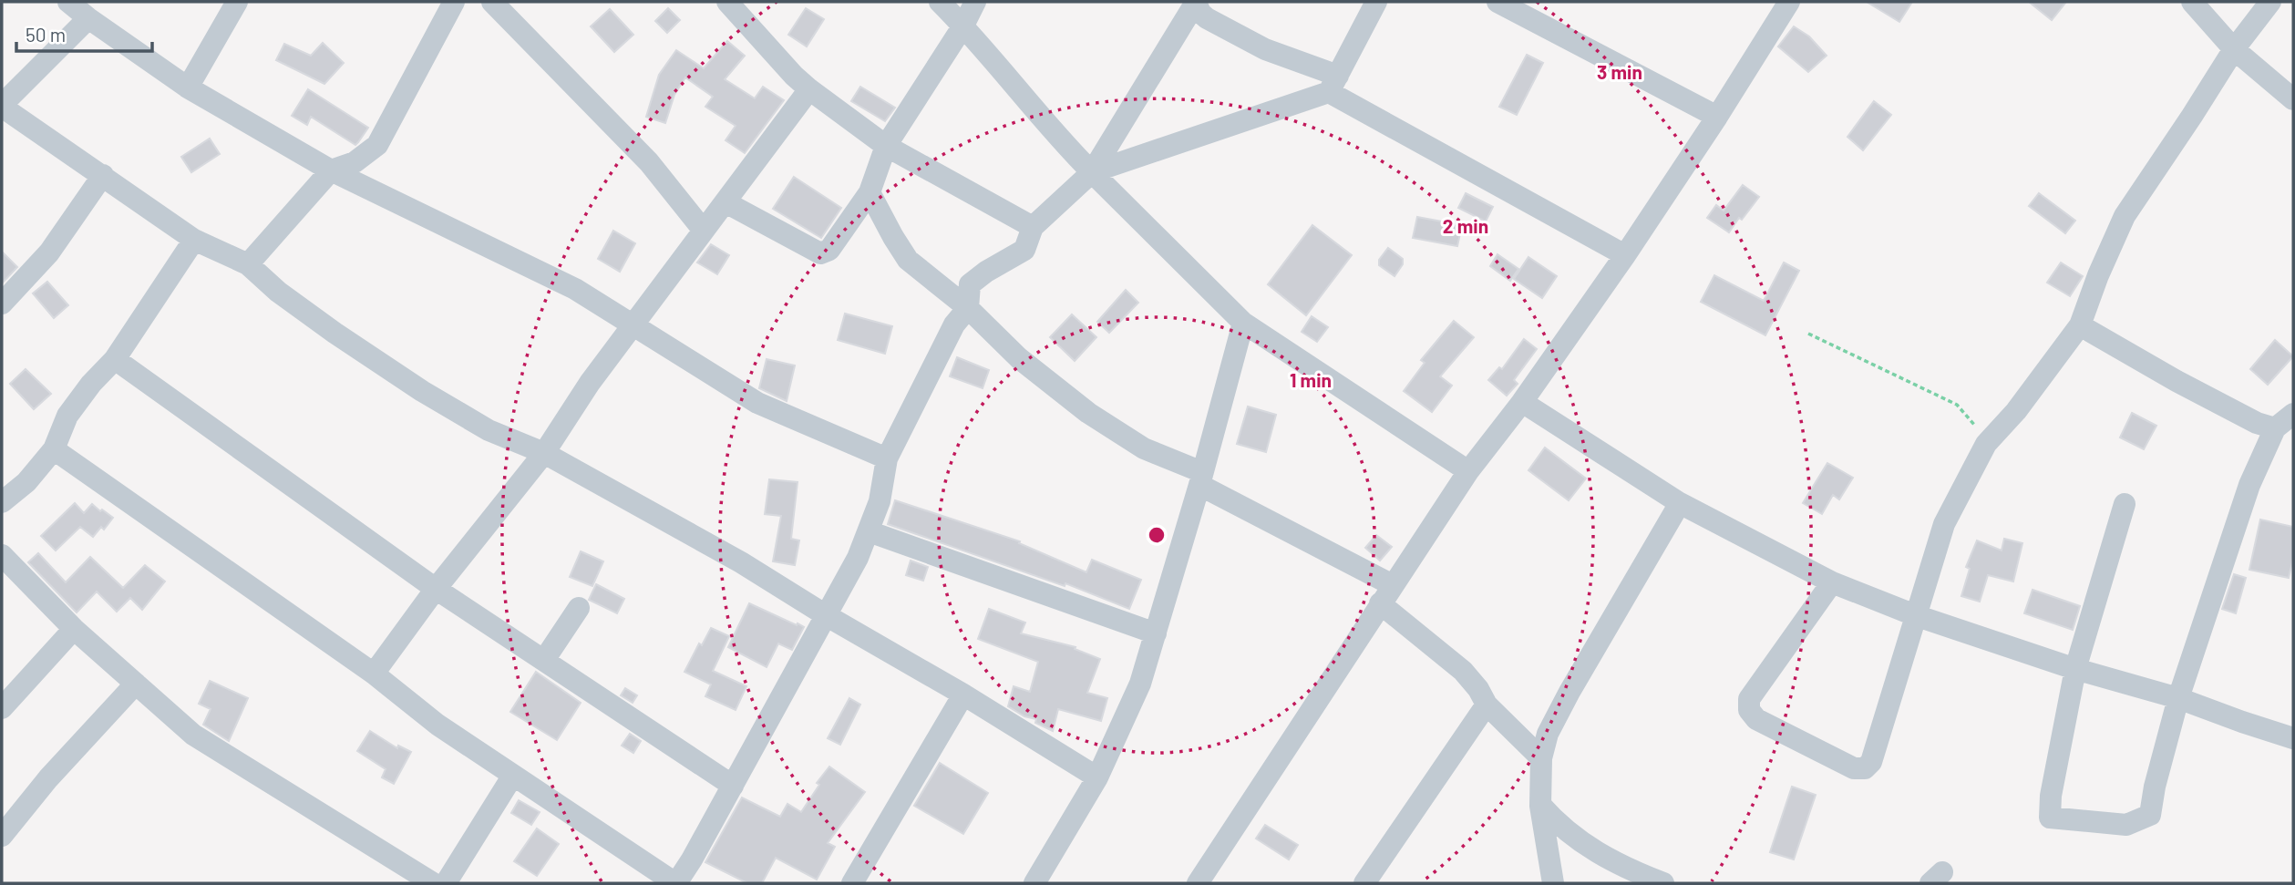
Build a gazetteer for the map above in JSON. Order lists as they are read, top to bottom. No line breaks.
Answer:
{"scale_bar":"50 m","rings":["3 min","2 min","1 min"]}
